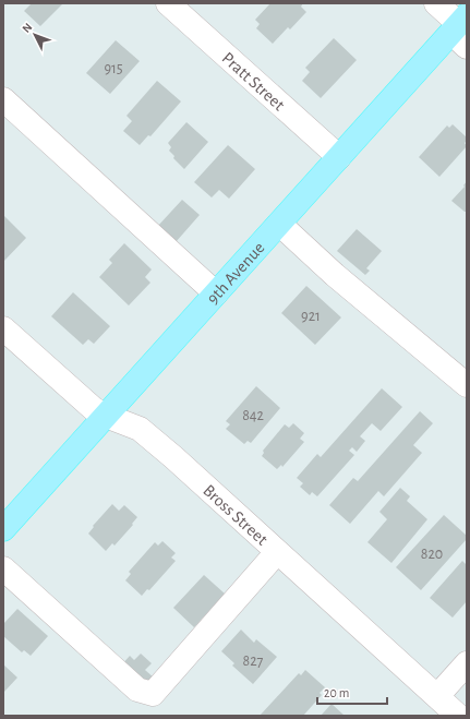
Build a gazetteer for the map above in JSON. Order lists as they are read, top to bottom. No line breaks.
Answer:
{"streets":{"main road":["9th Avenue"],"street":["Pratt Street","Bross Street"]},"crossings":[["Pratt Street","9th Avenue"],["9th Avenue","Bross Street"]],"house_numbers":["915","921","842","820","827"],"scale_bar":"20 m","north":"top left"}
